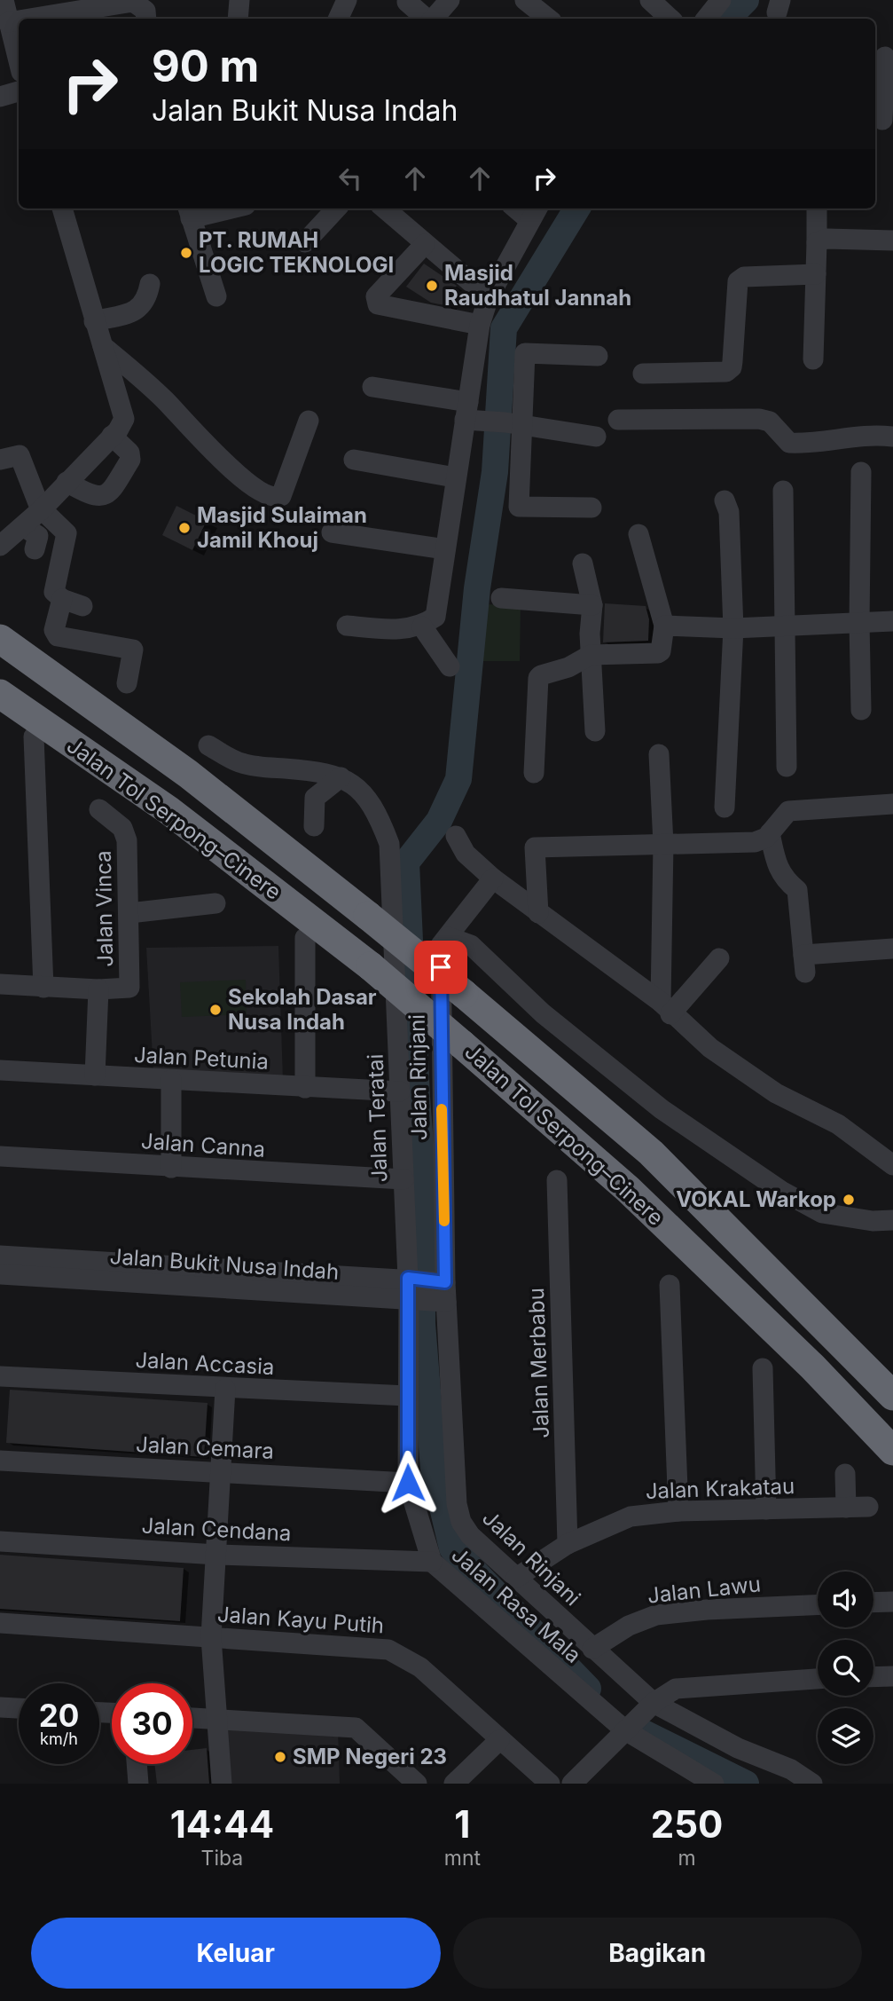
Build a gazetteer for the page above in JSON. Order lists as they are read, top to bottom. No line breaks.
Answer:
{"streets":{"highway":["Jalan Tol Serpong–Cinere"],"street":["Jalan Vinca","Jalan Petunia","Jalan Rinjani","Jalan Teratai","Jalan Canna","Jalan Bukit Nusa Indah","Jalan Merbabu","Jalan Accasia","Jalan Cemara","Jalan Krakatau","Jalan Cendana","Jalan Lawu","Jalan Rasa Mala","Jalan Kayu Putih"]},"crossings":[["Jalan Petunia","Jalan Teratai"],["Jalan Rinjani","Jalan Bukit Nusa Indah"],["Jalan Rinjani","Jalan Krakatau"],["Jalan Rinjani","Jalan Lawu"],["Jalan Teratai","Jalan Canna"],["Jalan Teratai","Jalan Bukit Nusa Indah"],["Jalan Teratai","Jalan Rasa Mala"],["Jalan Bukit Nusa Indah","Jalan Rasa Mala"],["Jalan Merbabu","Jalan Krakatau"],["Jalan Accasia","Jalan Rasa Mala"],["Jalan Cemara","Jalan Rasa Mala"],["Jalan Cendana","Jalan Rasa Mala"]],"places":["PT. RUMAH LOGIC TEKNOLOGI","Masjid Raudhatul Jannah","Masjid Sulaiman Jamil Khouj","Sekolah Dasar Nusa Indah","VOKAL Warkop","SMP Negeri 23"],"page":{"turn":["90 m","Jalan Bukit Nusa Indah"],"speed":"20 km/h","limit":"30","eta":["14:44","Tiba","1","mnt","250","m"],"buttons":["Keluar","Bagikan"]}}
